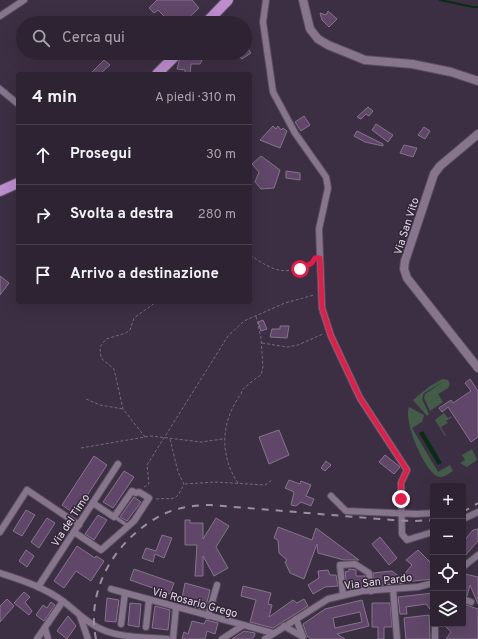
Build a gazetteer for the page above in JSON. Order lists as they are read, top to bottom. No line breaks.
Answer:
{"streets":{"street":["Via San Vito","Via del Timo","Via San Pardo","Via Rosario Grego"]},"crossings":[["Via San Pardo","Via Rosario Grego"]],"page":{"search":"Cerca qui","heading":["4 min","A piedi · 310 m"],"list":[["Prosegui","30 m"],["Svolta a destra","280 m"],"Arrivo a destinazione"],"map_buttons":["+","−"]}}
